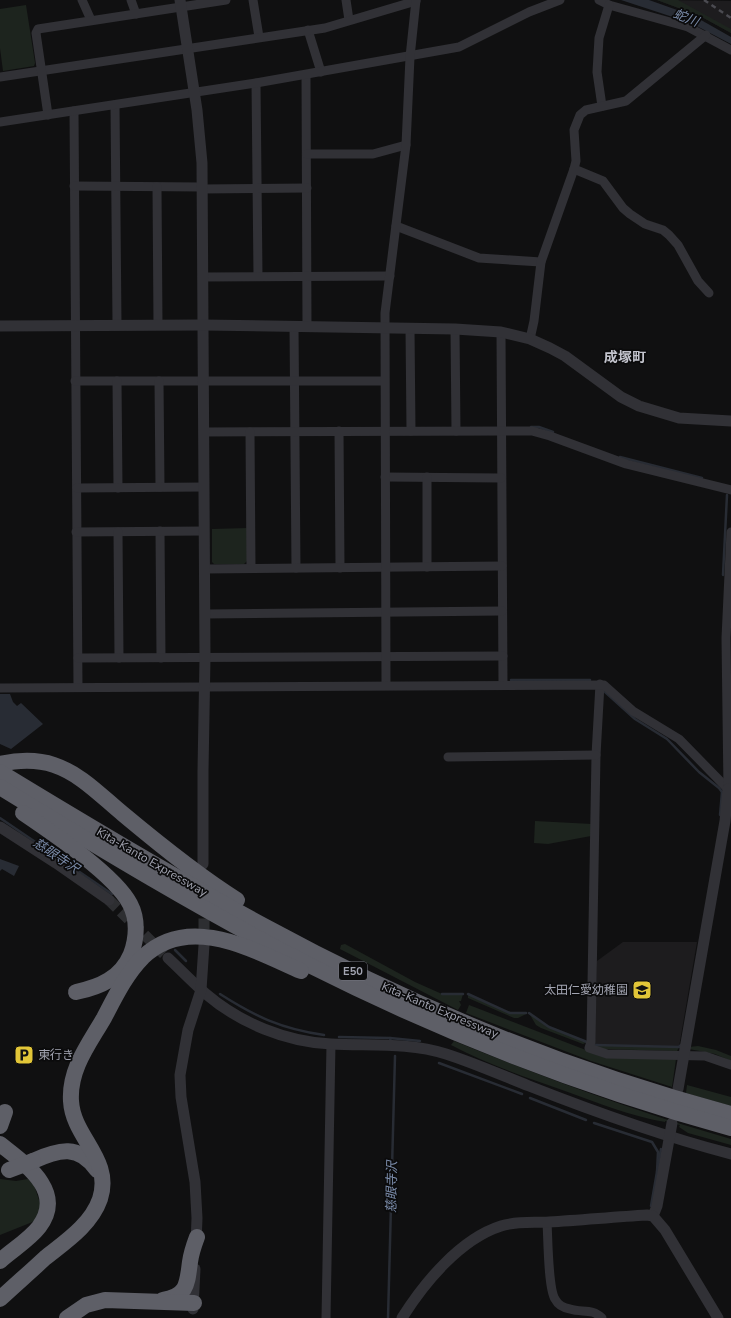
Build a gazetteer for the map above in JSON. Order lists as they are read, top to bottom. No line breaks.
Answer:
{"streets":{"highway":["Kita-Kanto Expressway","E50"]},"districts":["成塚町"],"water":["蛇川","慈眼寺沢"],"places":{"school or university":["太田仁愛幼稚園"],"parking":["東行き"]}}
